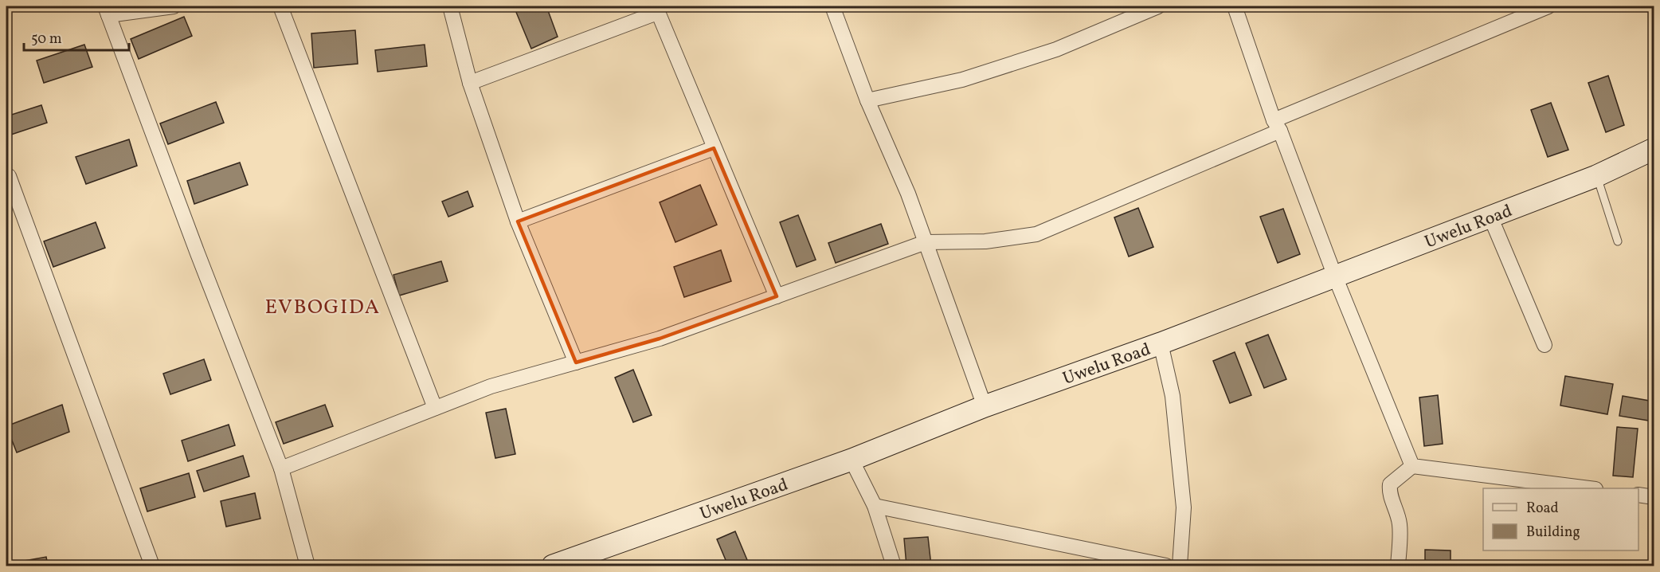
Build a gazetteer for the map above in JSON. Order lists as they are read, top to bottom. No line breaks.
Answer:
{"streets":{"street":["Uwelu Road"]},"districts":["EVBOGIDA"],"legend":["Road","Building"],"scale_bar":"50 m"}
